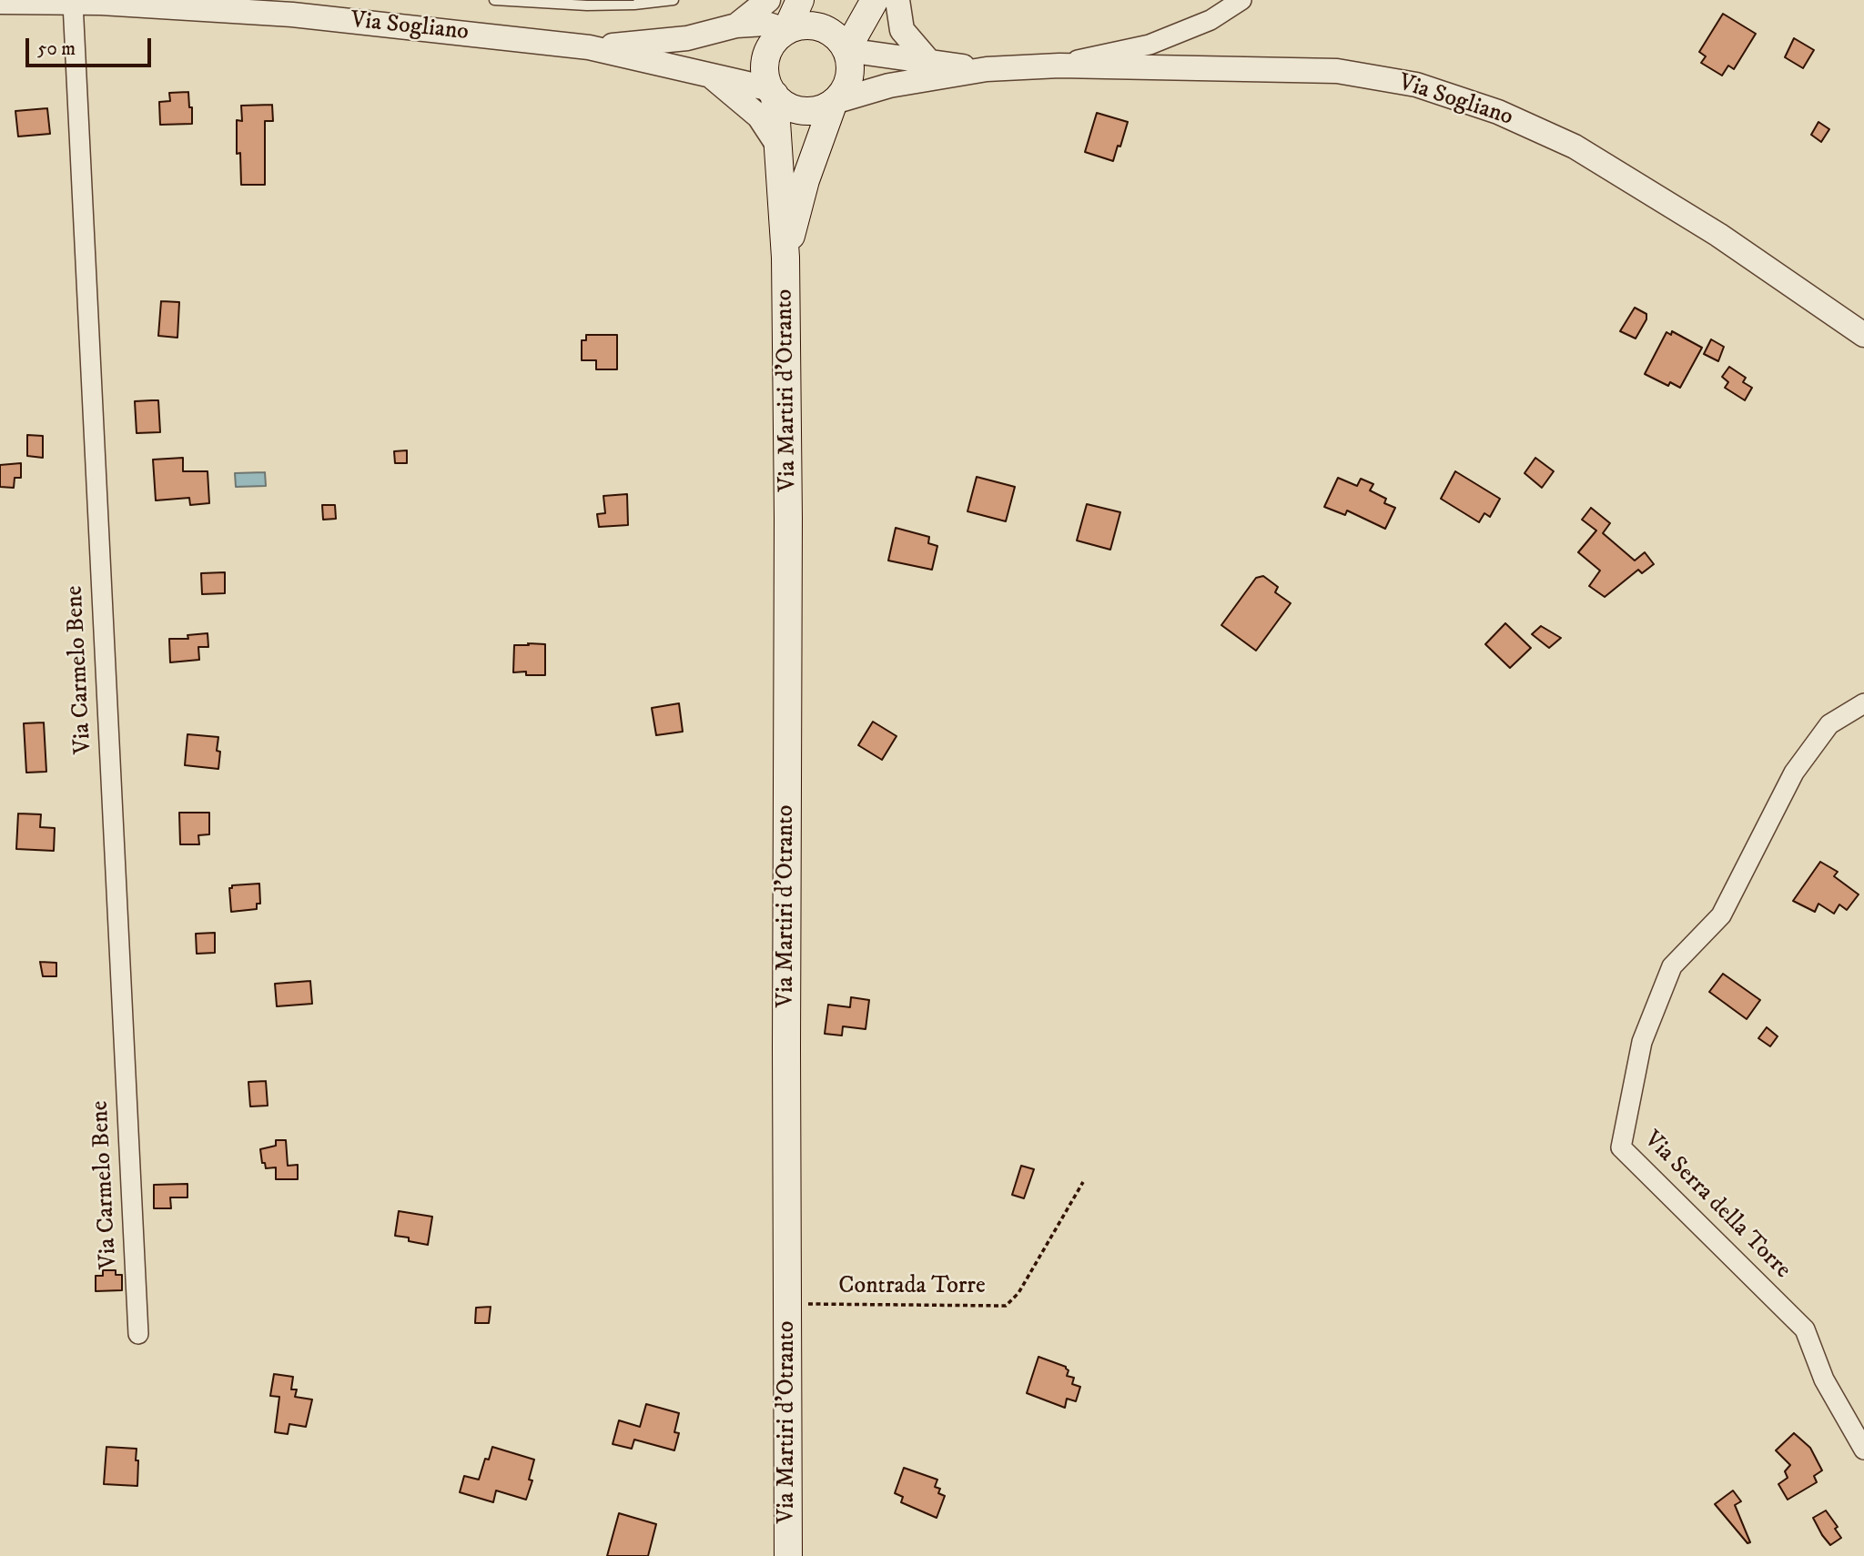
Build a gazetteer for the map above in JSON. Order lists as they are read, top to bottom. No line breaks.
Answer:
{"streets":{"main road":["Via Sogliano","Via Martiri d'Otranto"],"street":["Via Carmelo Bene","Via Serra della Torre"],"path":["Contrada Torre"]},"crossings":[["Via Sogliano","Via Martiri d'Otranto"],["Via Sogliano","Via Carmelo Bene"],["Via Martiri d'Otranto","Contrada Torre"]],"scale_bar":"50 m"}
